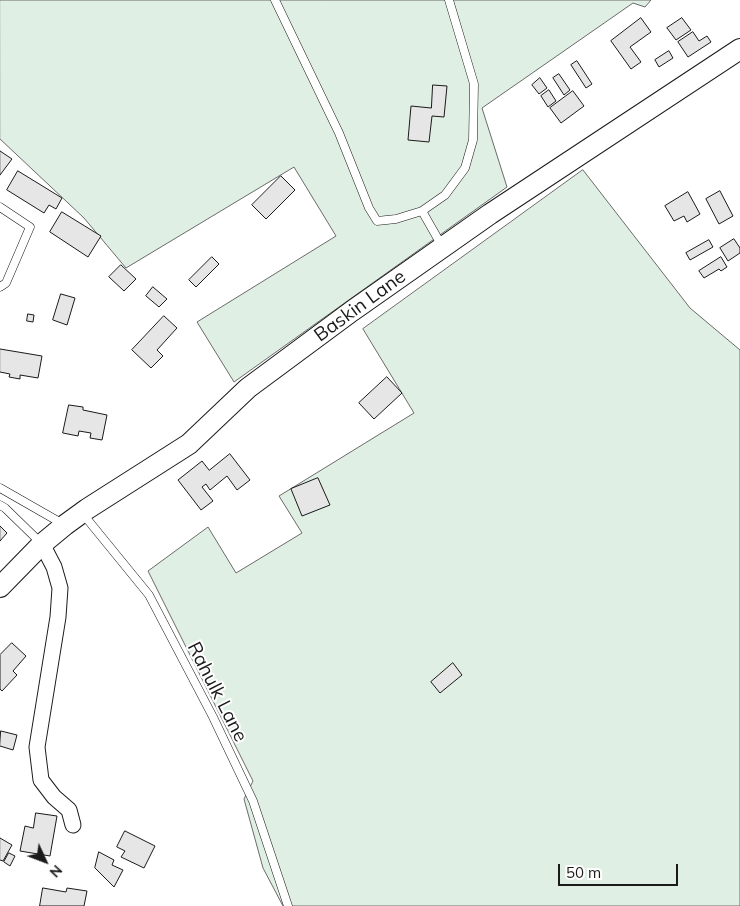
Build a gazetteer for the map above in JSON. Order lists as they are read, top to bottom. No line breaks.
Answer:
{"streets":{"street":["Baskin Lane"],"lane":["Rahulk Lane"]},"crossings":[["Baskin Lane","Rahulk Lane"]],"scale_bar":"50 m","north":"bottom right"}
